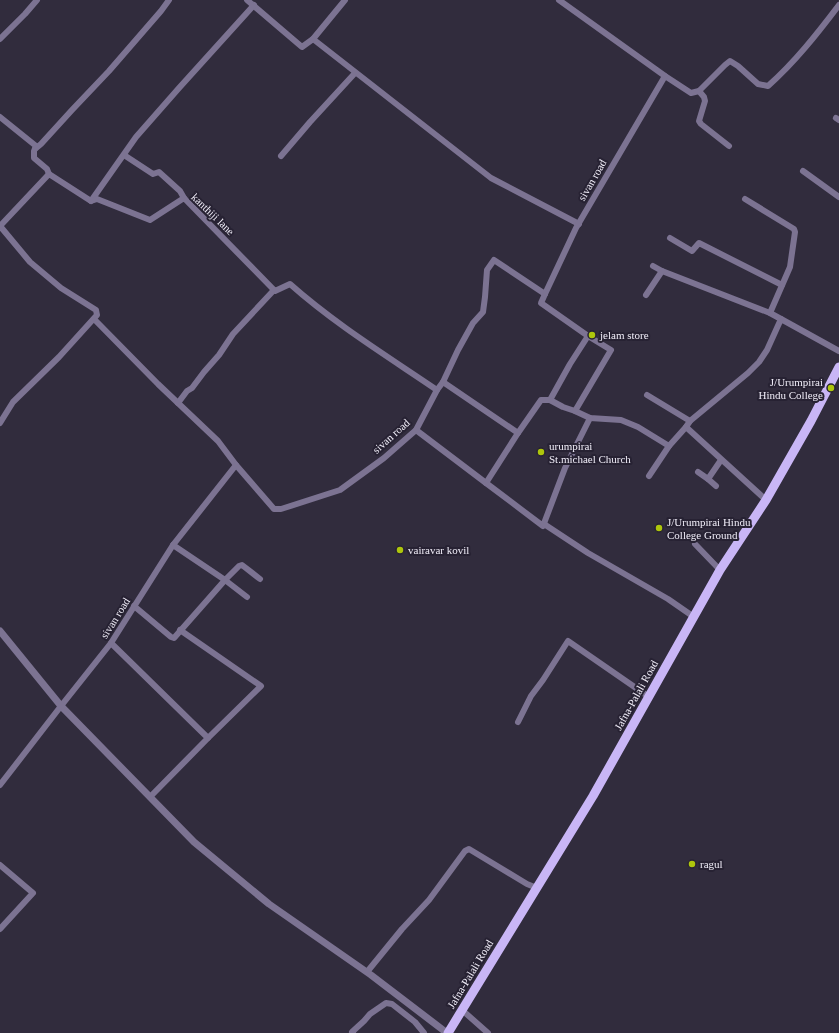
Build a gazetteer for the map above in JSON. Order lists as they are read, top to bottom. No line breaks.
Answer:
{"streets":{"main road":["Jafna-Palali Road"],"street":["sivan road","kanthiji lane"]},"places":["jelam store","J/Urumpirai Hindu College","urumpirai St.michael Church","J/Urumpirai Hindu College Ground","vairavar kovil","ragul"]}
